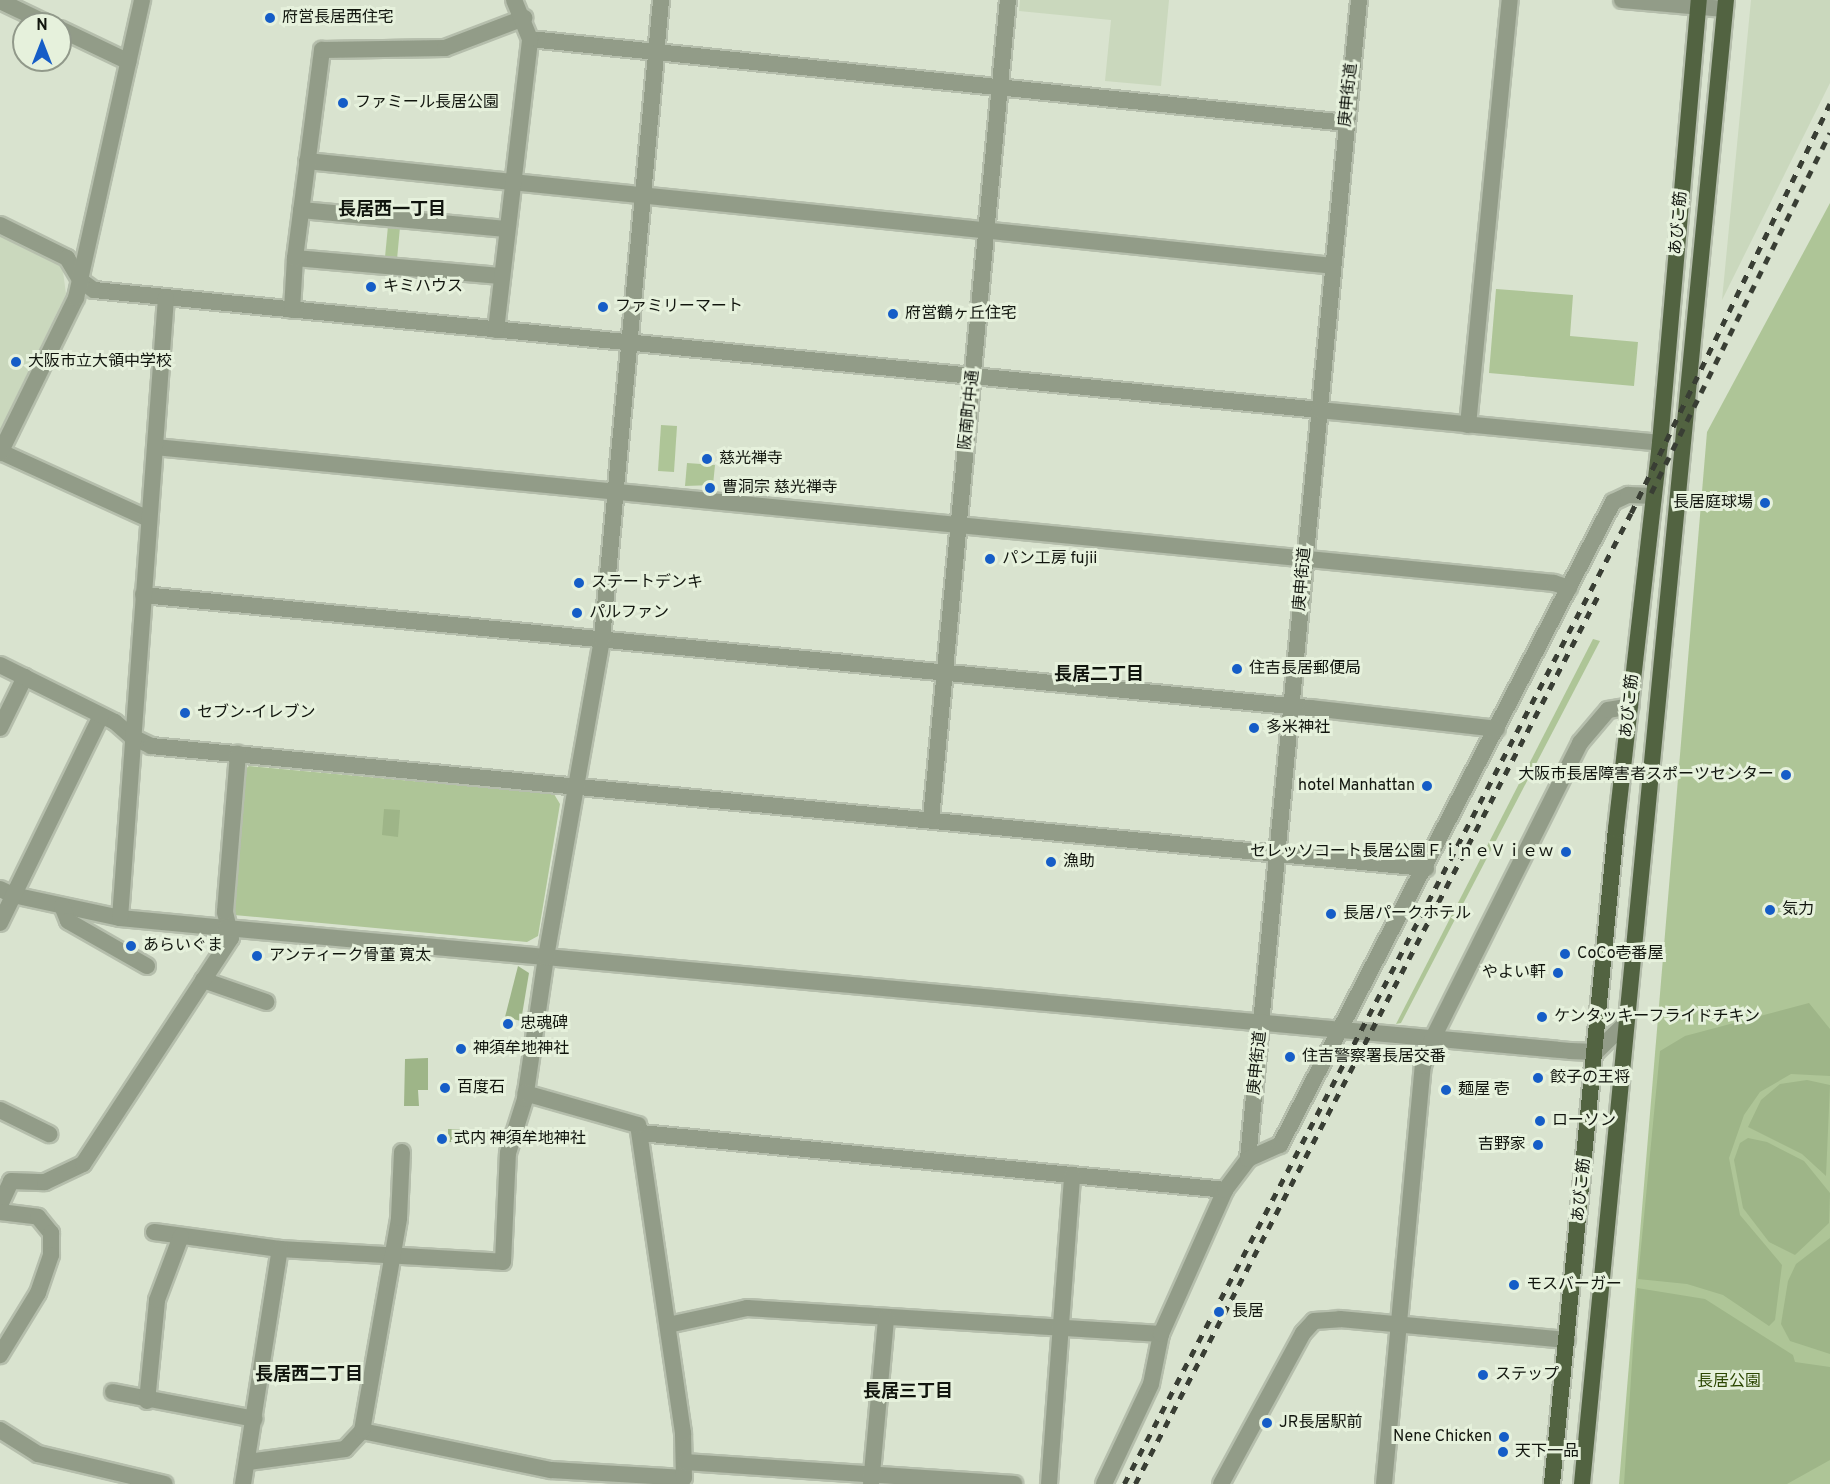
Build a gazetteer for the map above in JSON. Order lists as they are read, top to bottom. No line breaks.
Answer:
{"streets":{"main road":["あびこ筋"],"street":["庚申街道","阪南町中通"]},"districts":["長居西一丁目","長居二丁目","長居西二丁目","長居三丁目"],"parks":["長居公園"],"places":["府営長居西住宅","ファミール長居公園","キミハウス","ファミリーマート","府営鶴ヶ丘住宅","大阪市立大領中学校","慈光禅寺","曹洞宗 慈光禅寺","長居庭球場","パン工房 fujii","ステートデンキ","パルファン","住吉長居郵便局","セブン-イレブン","多米神社","大阪市長居障害者スポーツセンター","hotel Manhattan","セレッソコート長居公園ＦｉｎｅＶｉｅｗ","漁助","気力","長居パークホテル","あらいぐま","CoCo壱番屋","アンティーク骨董 寛太","やよい軒","ケンタッキーフライドチキン","忠魂碑","神須牟地神社","住吉警察署長居交番","餃子の王将","百度石","麺屋 壱","ローソン","式内 神須牟地神社","吉野家","モスバーガー","長居","ステップ","JR長居駅前","Nene Chicken","天下一品"],"north":"top"}
